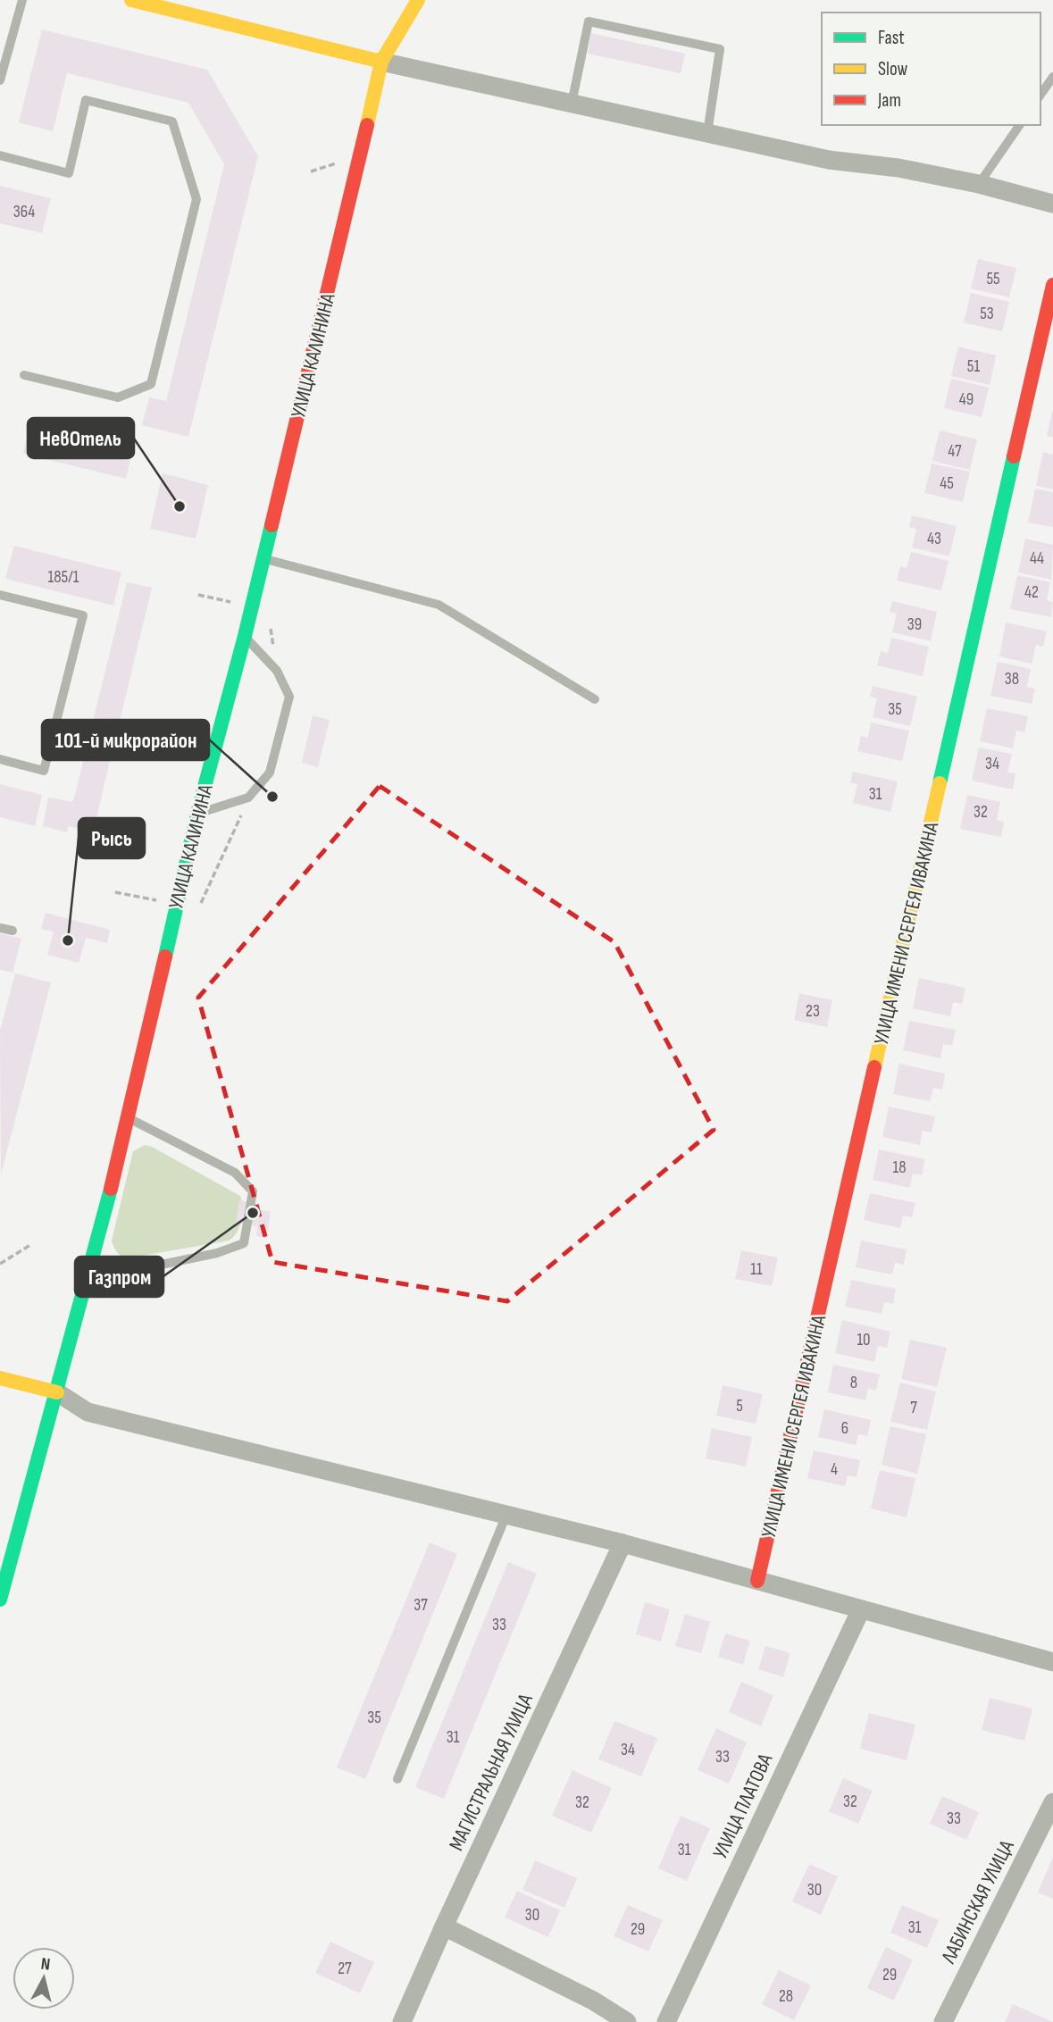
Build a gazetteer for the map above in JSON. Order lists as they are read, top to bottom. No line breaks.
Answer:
{"streets":{"main road":["УЛИЦА КАЛИНИНА","УЛИЦА ИМЕНИ СЕРГЕЯ ИВАКИНА"],"street":["МАГИСТРАЛЬНАЯ УЛИЦА","УЛИЦА ПЛАТОВА","ЛАБИНСКАЯ УЛИЦА"]},"places":["НевОтель","101-й микрорайон","Рысь","Газпром"],"house_numbers":["364","55","53","51","49","47","45","43","44","185/1","42","39","38","35","34","31","32","23","18","11","10","8","5","7","6","4","37","33","35","31","34","33","32","32","33","31","30","30","31","29","27","29","28"],"legend":["Fast","Slow","Jam"],"north":"top"}
